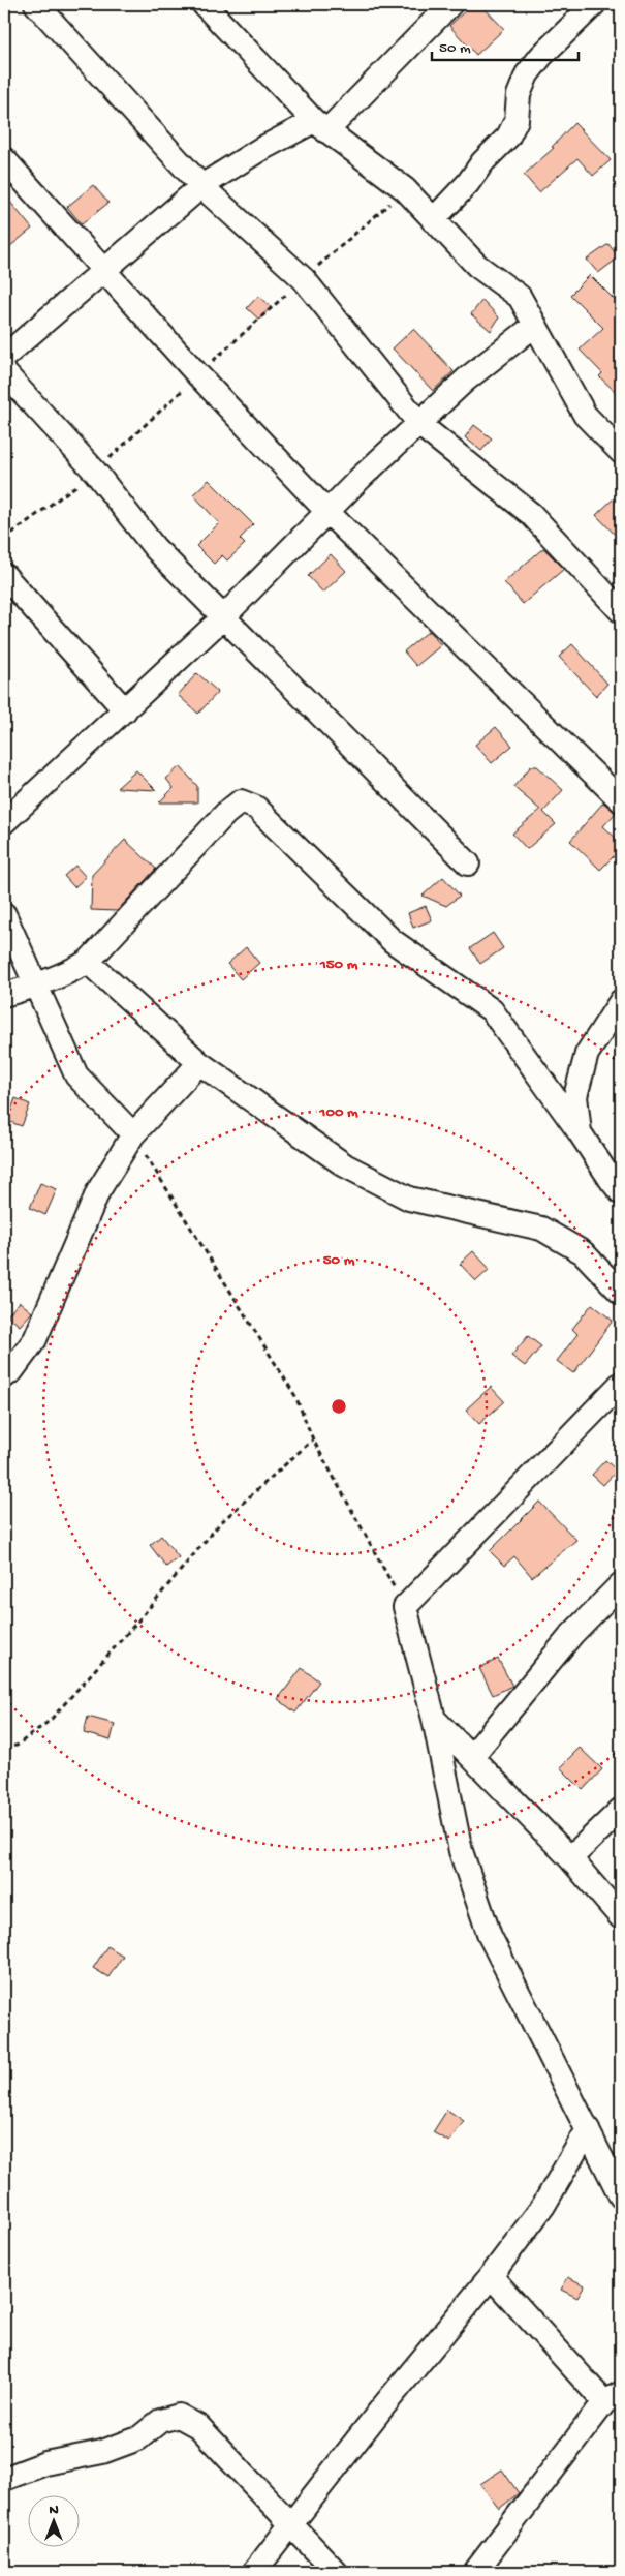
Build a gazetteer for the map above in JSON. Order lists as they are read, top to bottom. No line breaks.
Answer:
{"scale_bar":"50 m","north":"top","rings":["150 m","100 m","50 m"]}
